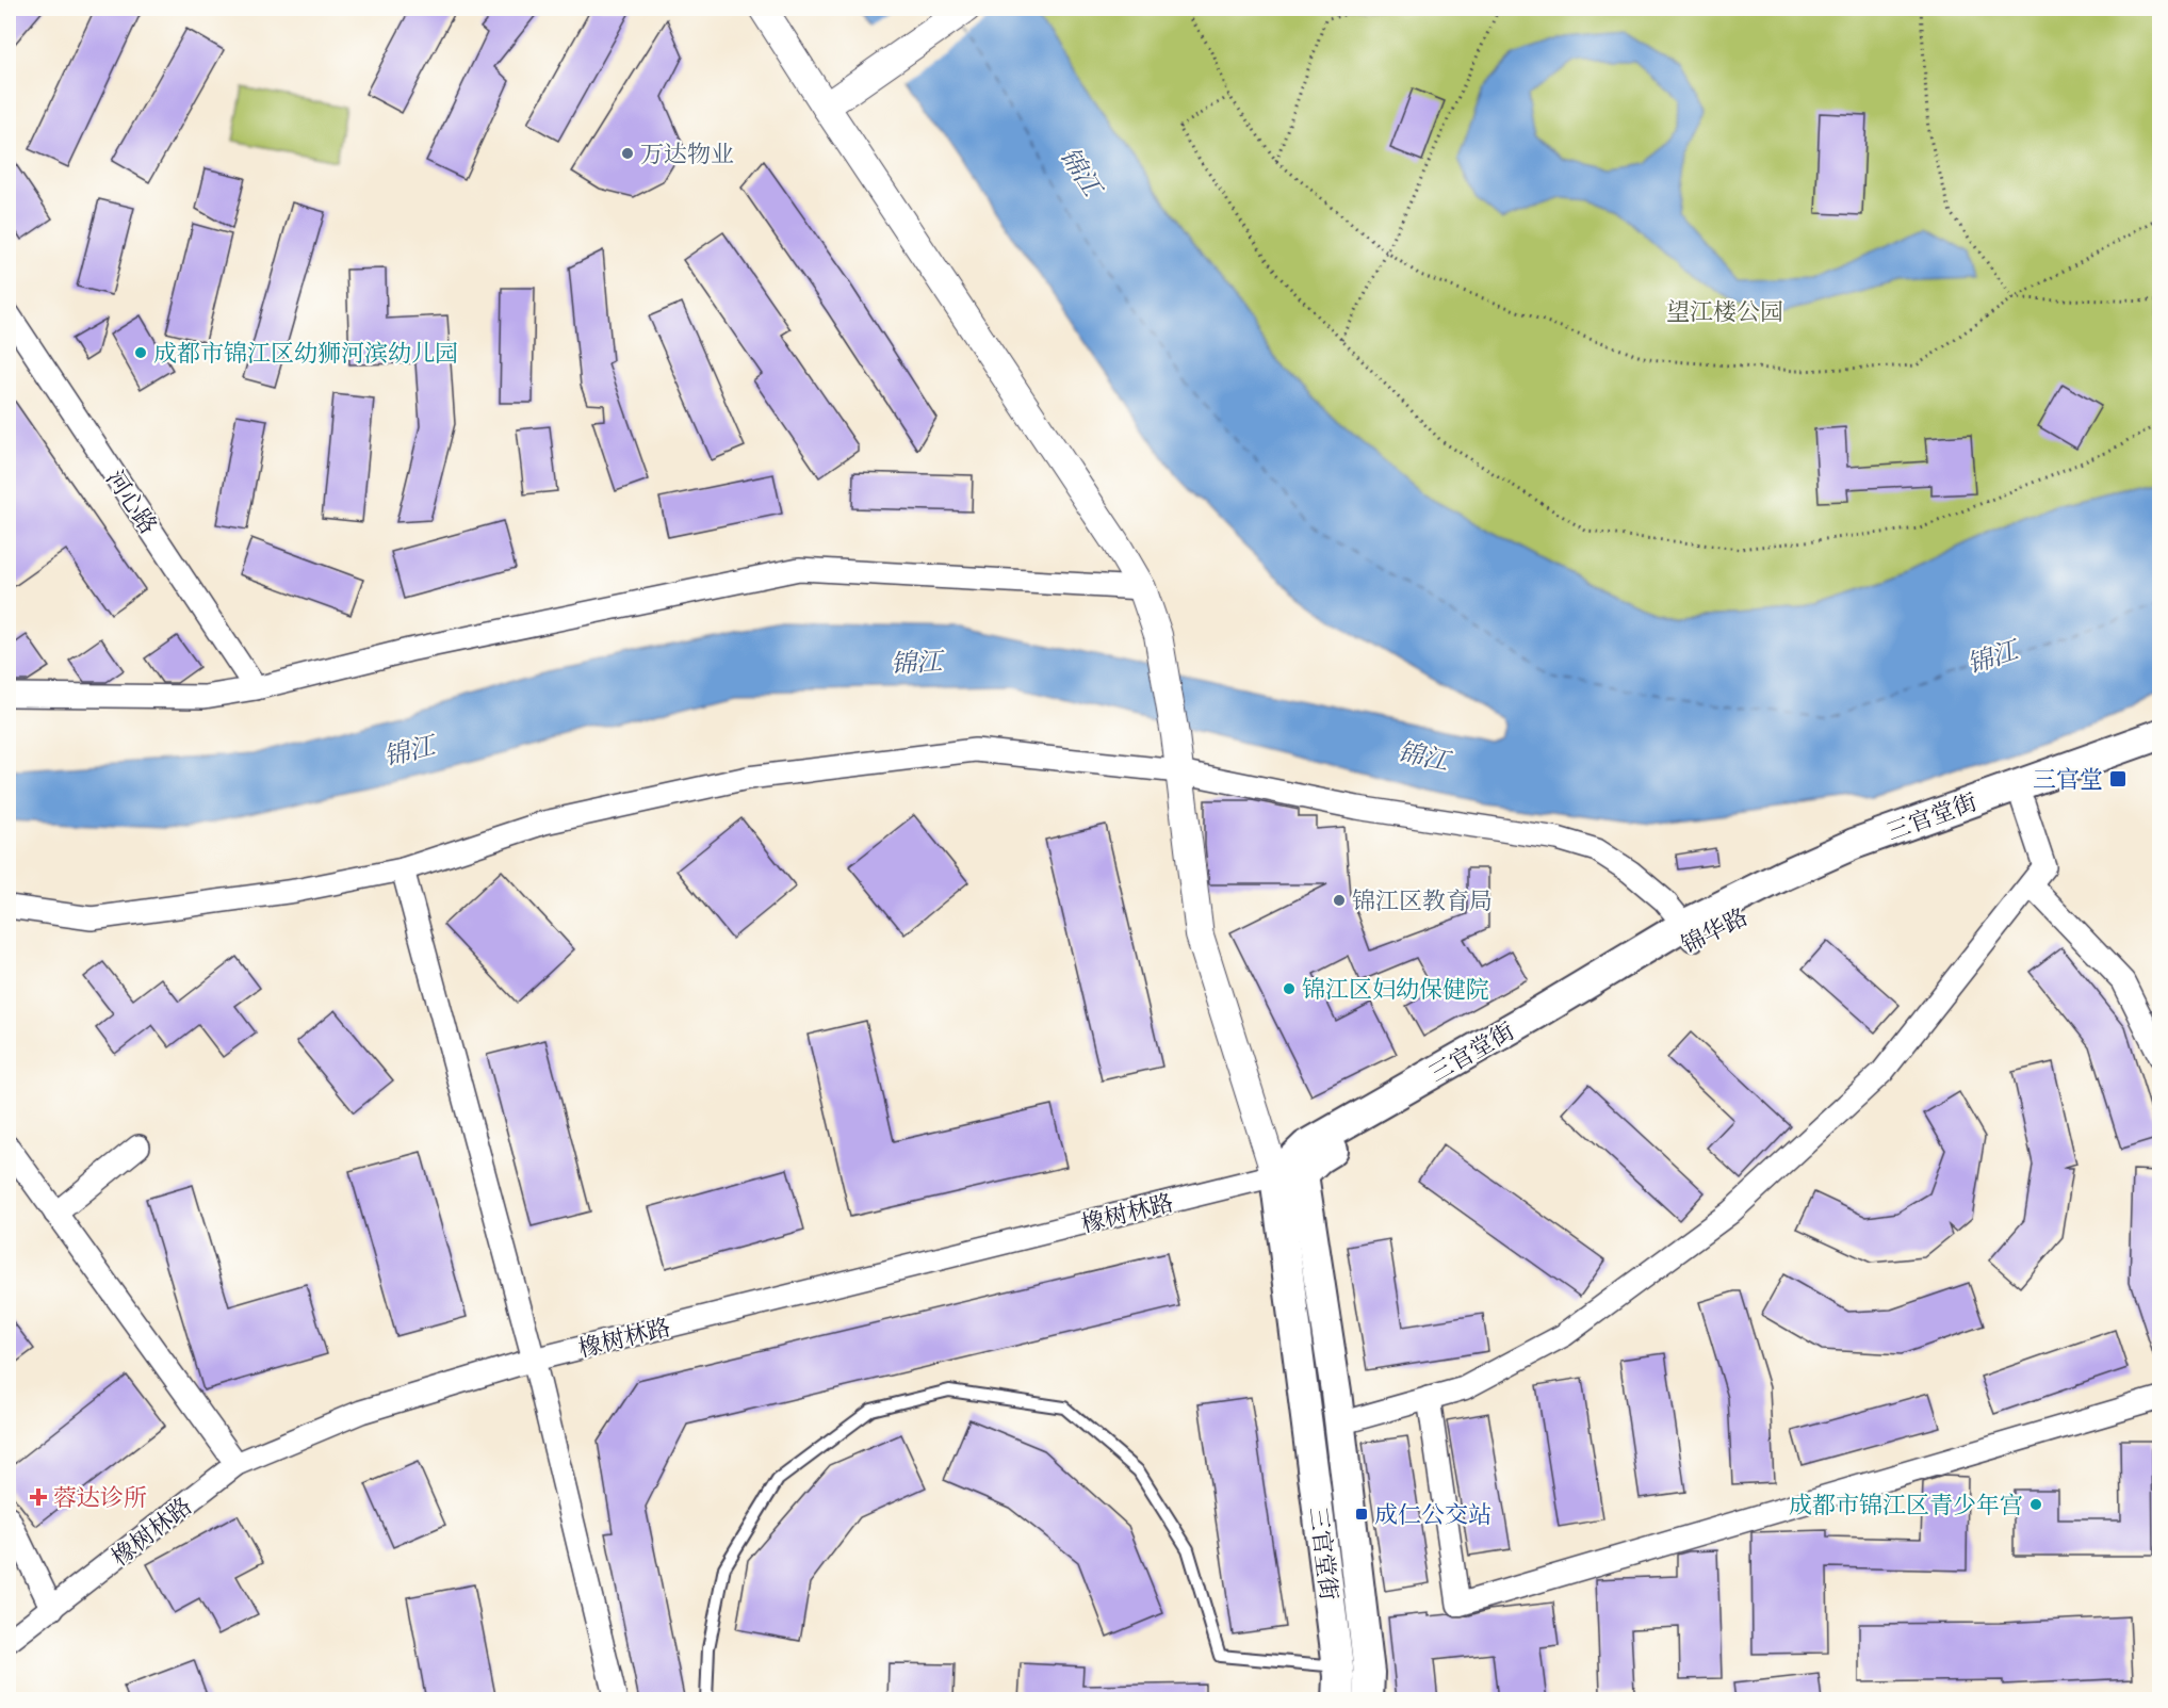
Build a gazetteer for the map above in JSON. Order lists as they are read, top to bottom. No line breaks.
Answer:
{"streets":{"main road":["三官堂街","锦华路"],"street":["河心路","橡树林路"]},"crossings":[["三官堂街","锦华路"],["三官堂街","橡树林路"],["锦华路","橡树林路"]],"water":["锦江"],"parks":["望江楼公园"],"places":{"other":["万达物业","成都市锦江区幼狮河滨幼儿园","锦江区教育局","锦江区妇幼保健院","成都市锦江区青少年宫"],"transit":["三官堂","成仁公交站"],"health":["蓉达诊所"]}}
